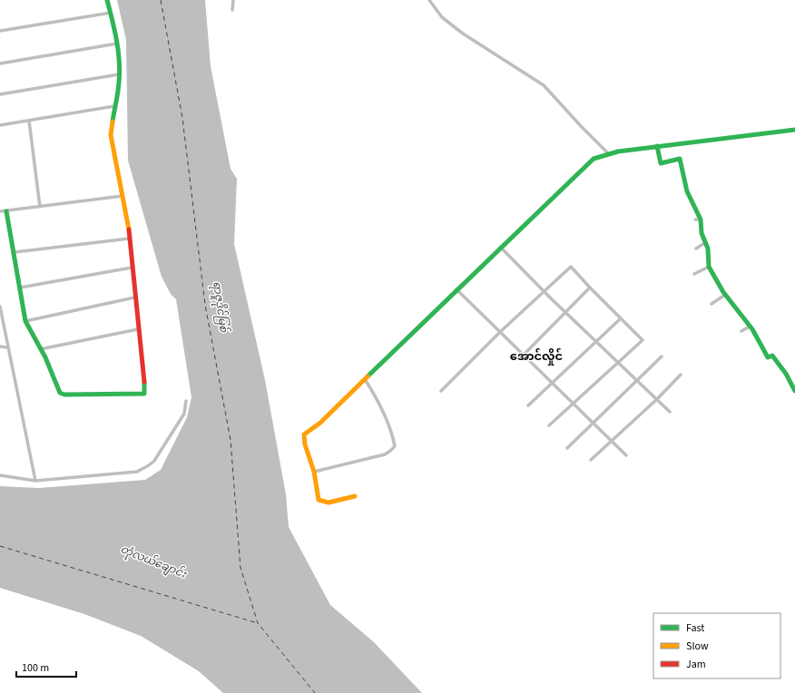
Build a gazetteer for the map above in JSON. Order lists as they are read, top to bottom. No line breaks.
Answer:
{"districts":["အောင်လှိုင်"],"water":["ရာဇူဒိုင်မြစ်","တုံလယ်ချောင်း"],"legend":["Fast","Slow","Jam"],"scale_bar":"100 m"}
